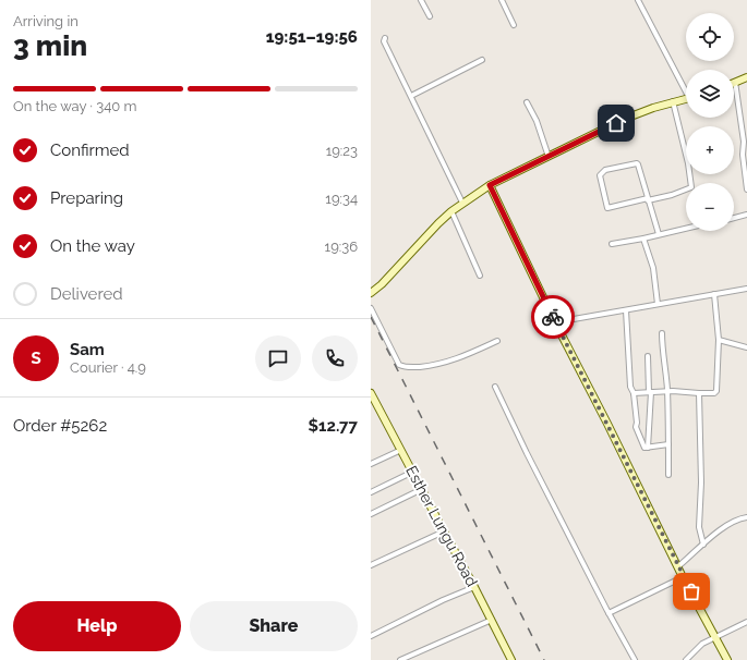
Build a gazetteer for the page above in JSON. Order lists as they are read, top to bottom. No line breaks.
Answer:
{"streets":{"street":["Esther Lungu Road"]},"page":{"heading":["3 min","Arriving in","19:51–19:56"],"panel":["Sam","Courier · 4.9","Order #5262","$12.77"],"map_buttons":["+","−"],"bar":"On the way · 340 m","list":[["Confirmed","19:23"],["Preparing","19:34"],["On the way","19:36"],"Delivered"],"round":"S","buttons":["Help","Share"]}}
